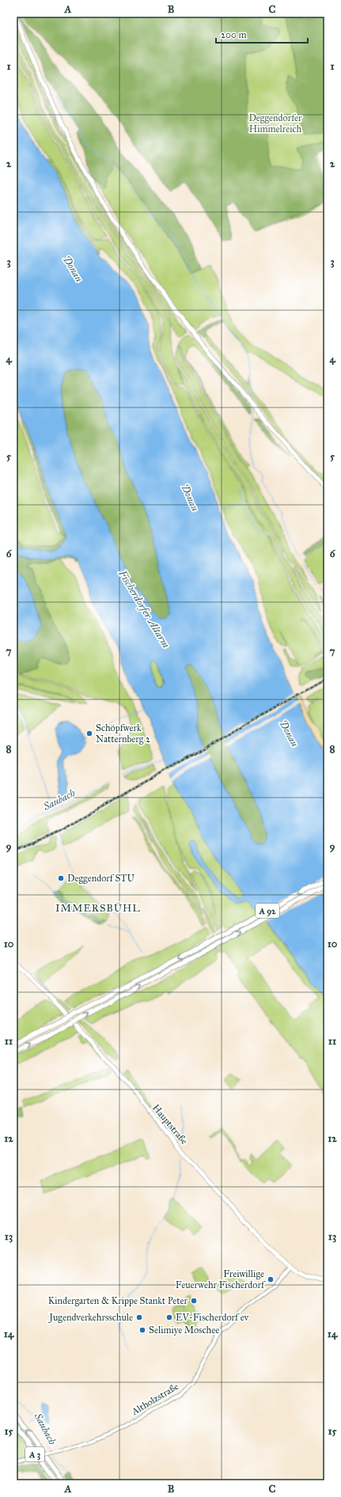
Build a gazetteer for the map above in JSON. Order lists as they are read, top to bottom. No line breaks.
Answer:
{"streets":{"highway":["A 92","A 3"],"main road":["Hauptstraße"],"street":["Altholzstraße"]},"crossings":[["Hauptstraße","Altholzstraße"]],"districts":["IMMERSBÜHL"],"water":["Donau","Fischerdorfer Altarm","Saubach"],"parks":["Deggendorfer Himmelreich"],"places":["Schöpfwerk Natternberg 2","Deggendorf STU","Freiwillige Feuerwehr Fischerdorf","Kindergarten & Krippe Stankt Peter","Jugendverkehrsschule","EV-Fischerdorf ev","Selimiye Moschee"],"scale_bar":"200 m","grid":{"columns":["A","B","C"],"rows":["1","2","3","4","5","6","7","8","9","10","11","12","13","14","15"]}}
